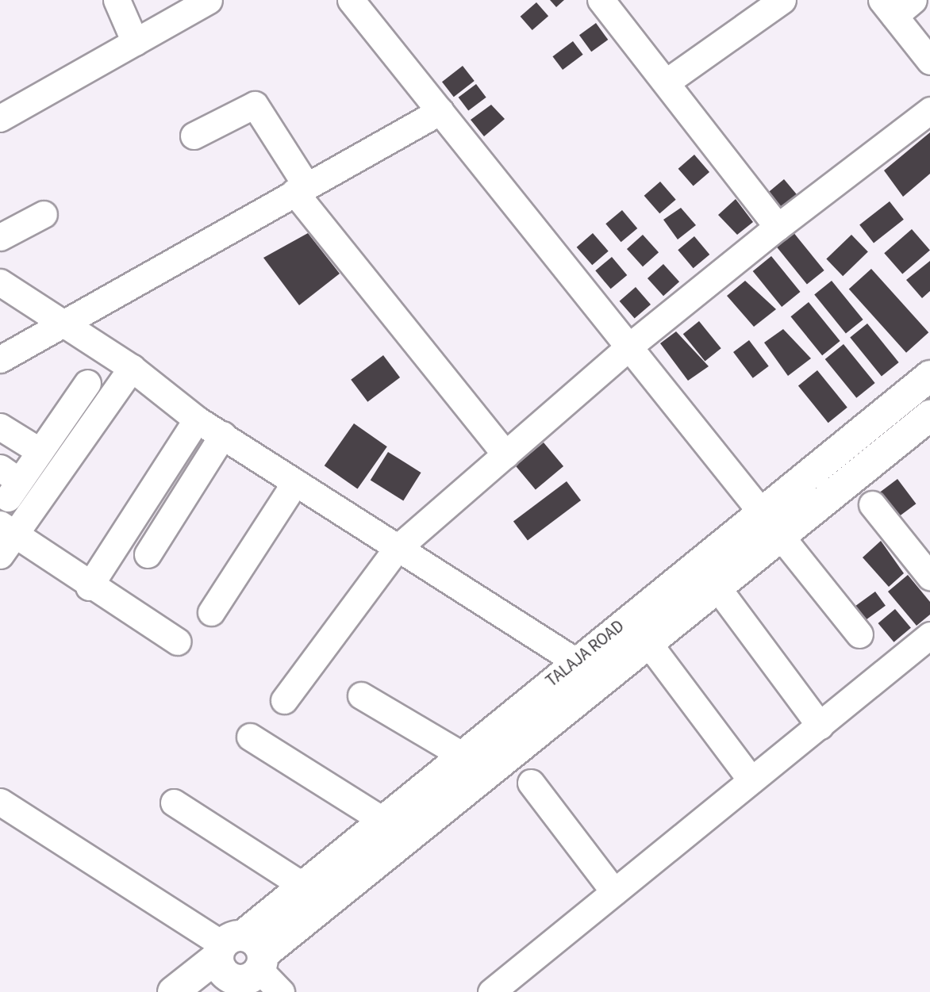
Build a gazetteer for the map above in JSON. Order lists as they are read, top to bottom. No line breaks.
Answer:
{"streets":{"main road":["TALAJA ROAD"]}}
